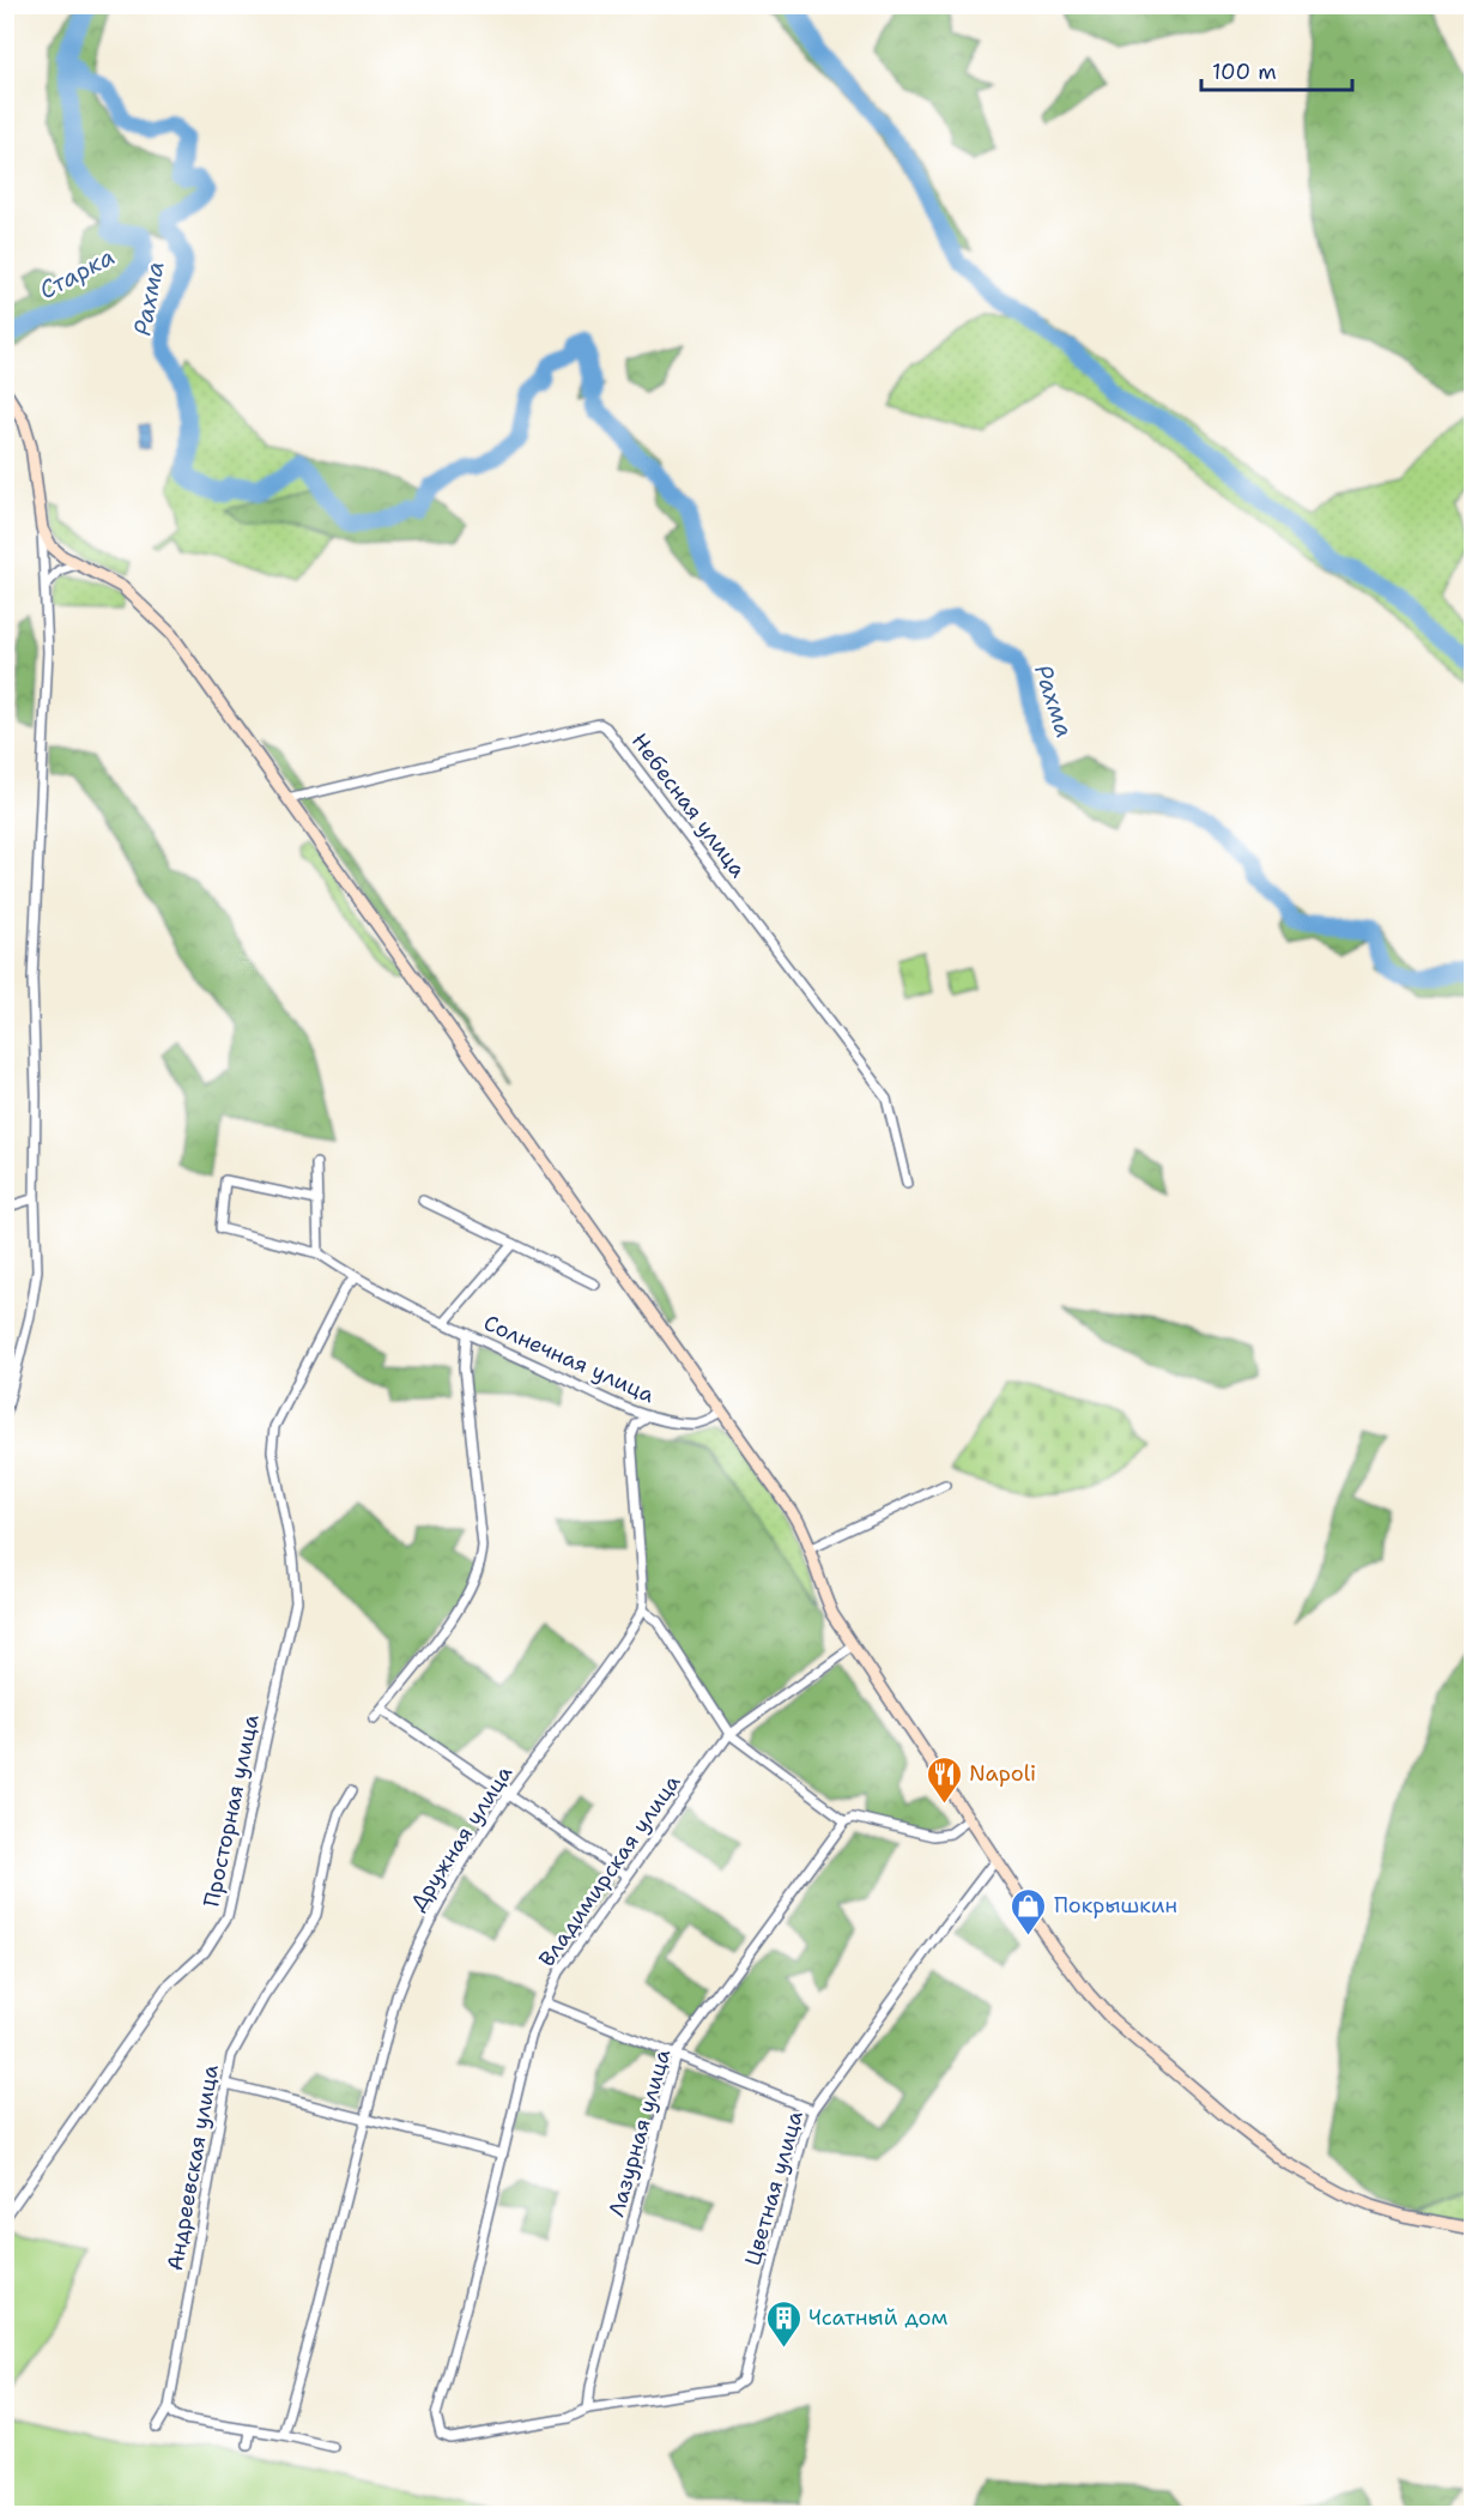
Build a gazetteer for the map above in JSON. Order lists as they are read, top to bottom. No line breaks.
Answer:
{"streets":{"street":["Небесная улица","Солнечная улица","Просторная улица","Дружная улица","Владимирская улица","Лазурная улица","Андреевская улица","Цветная улица"]},"crossings":[["Солнечная улица","Просторная улица"],["Владимирская улица","Лазурная улица"],["Владимирская улица","Цветная улица"],["Лазурная улица","Цветная улица"]],"water":["Старка","Рахма"],"places":{"restaurant":["Napoli"],"shop":["Покрышкин"],"building":["Чсатный дом"]},"scale_bar":"100 m"}
